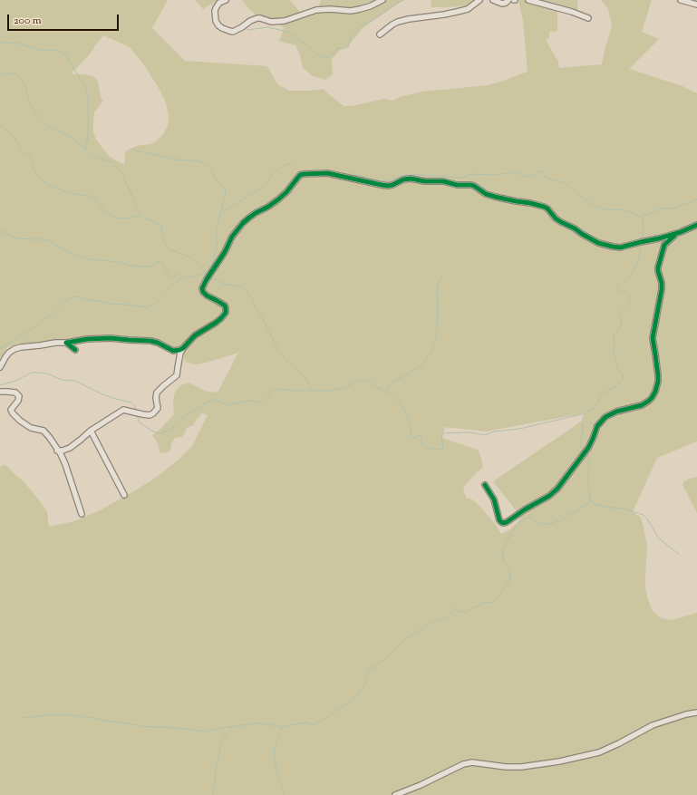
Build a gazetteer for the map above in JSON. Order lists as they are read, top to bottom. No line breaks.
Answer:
{"scale_bar":"200 m"}
